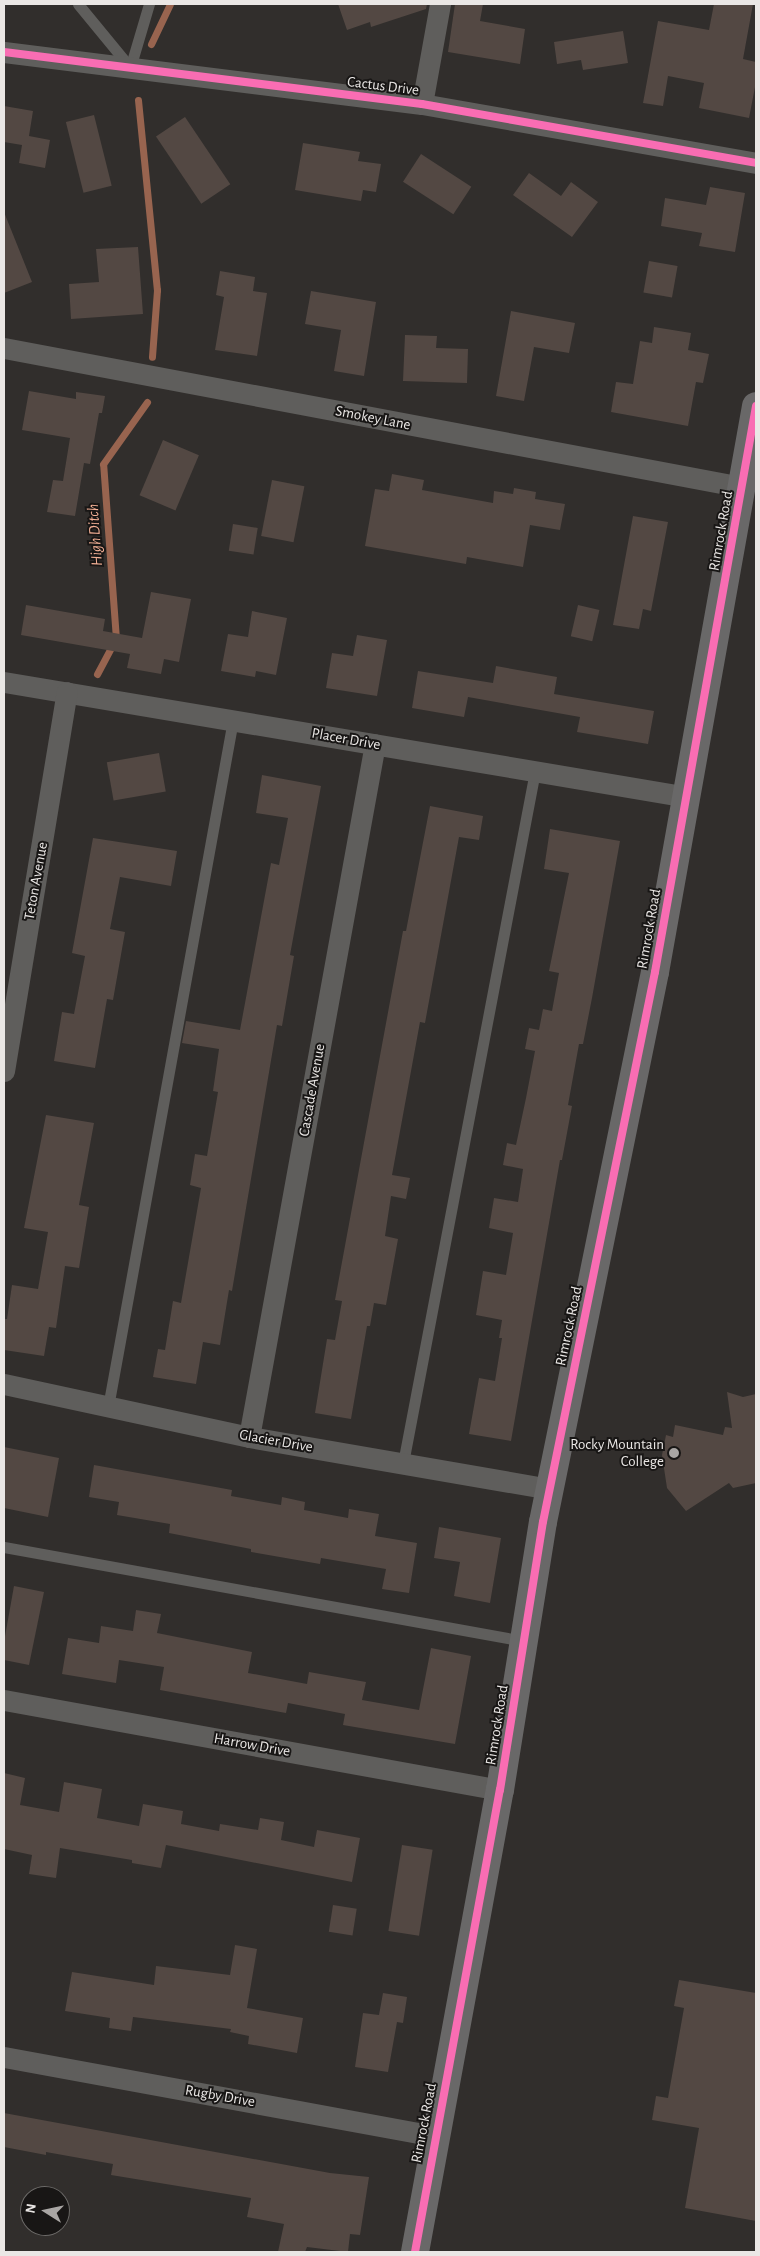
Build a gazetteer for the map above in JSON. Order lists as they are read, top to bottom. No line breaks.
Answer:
{"streets":{"main road":["Rimrock Road"],"street":["Cactus Drive","Smokey Lane","Placer Drive","Teton Avenue","Cascade Avenue","Glacier Drive","Harrow Drive","Rugby Drive"]},"crossings":[["Smokey Lane","Rimrock Road"],["Rimrock Road","Placer Drive"],["Rimrock Road","Glacier Drive"],["Rimrock Road","Harrow Drive"],["Rimrock Road","Rugby Drive"],["Placer Drive","Teton Avenue"],["Placer Drive","Cascade Avenue"],["Cascade Avenue","Glacier Drive"]],"water":["High Ditch"],"places":["Rocky Mountain College"],"north":"left"}
